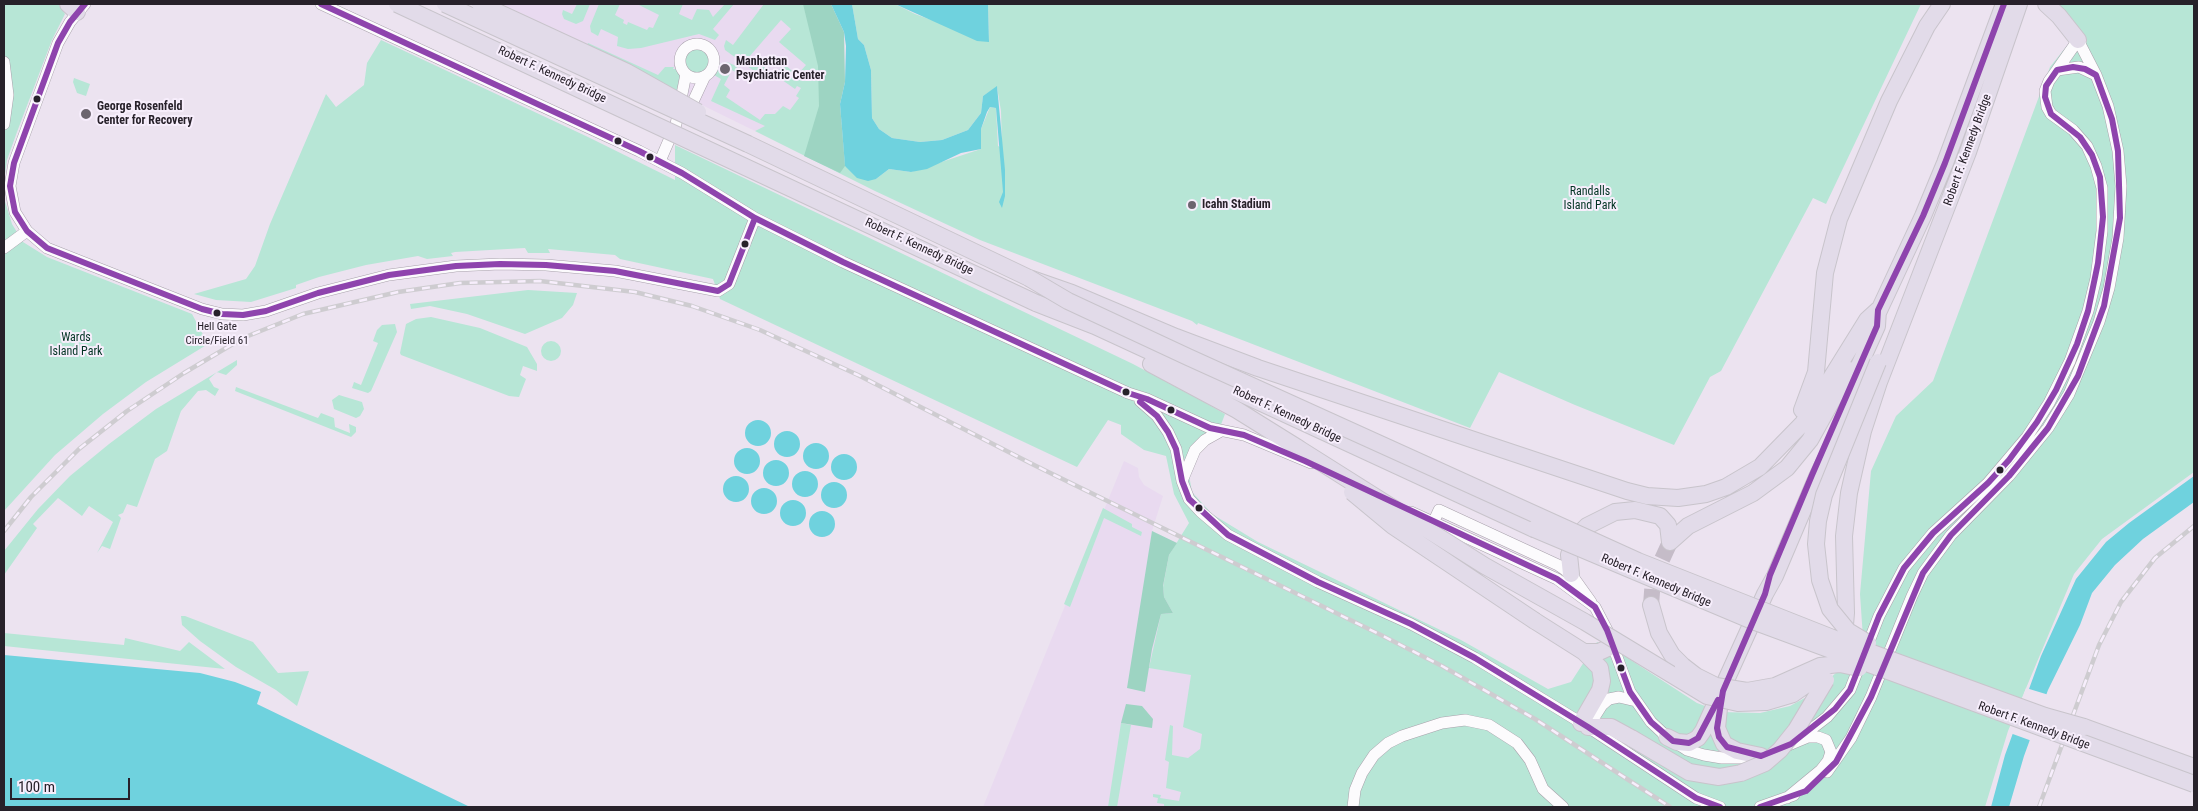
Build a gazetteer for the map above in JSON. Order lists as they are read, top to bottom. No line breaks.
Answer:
{"streets":{"highway":["Robert F. Kennedy Bridge"]},"parks":["Randalls Island Park","Wards Island Park"],"places":["Manhattan Psychiatric Center","George Rosenfeld Center for Recovery","Icahn Stadium","Hell Gate Circle/Field 61"],"scale_bar":"100 m"}
